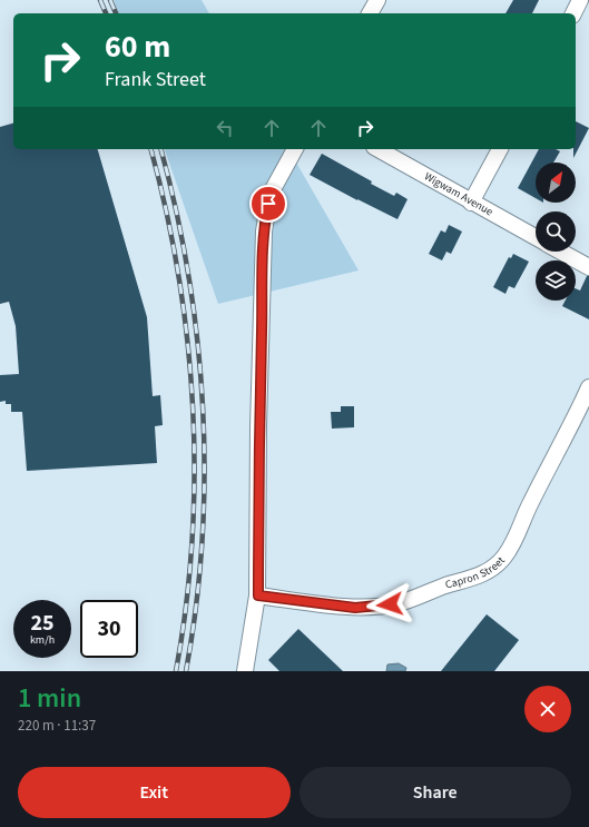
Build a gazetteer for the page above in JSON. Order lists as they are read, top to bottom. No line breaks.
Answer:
{"streets":{"street":["Wigwam Avenue","Capron Street"]},"north":"top right","page":{"turn":["60 m","Frank Street"],"speed":"25 km/h","limit":"30","heading":["1 min","220 m · 11:37"],"buttons":["Exit","Share"]}}
